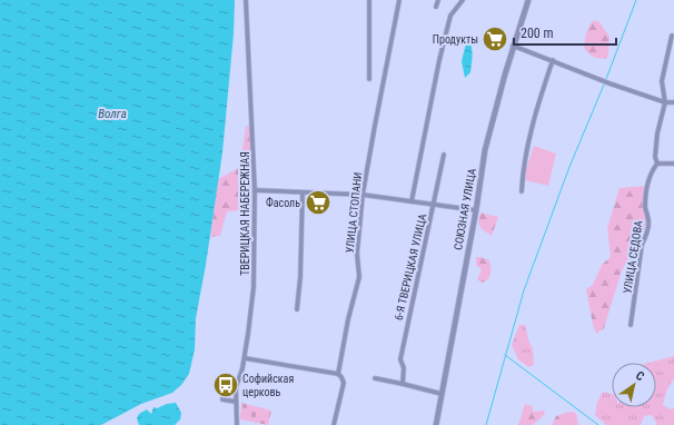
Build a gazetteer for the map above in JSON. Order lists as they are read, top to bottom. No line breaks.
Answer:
{"streets":{"street":["СОЮЗНАЯ УЛИЦА","УЛИЦА СТОПАНИ","ТВЕРИЦКАЯ НАБЕРЕЖНАЯ","УЛИЦА СЕДОВА","6-Я ТВЕРИЦКАЯ УЛИЦА"]},"water":["Волга"],"places":{"supermarket":["Продукты","Фасоль"],"bus stop":["Софийская церковь"]},"scale_bar":"200 m","north":"top right"}
